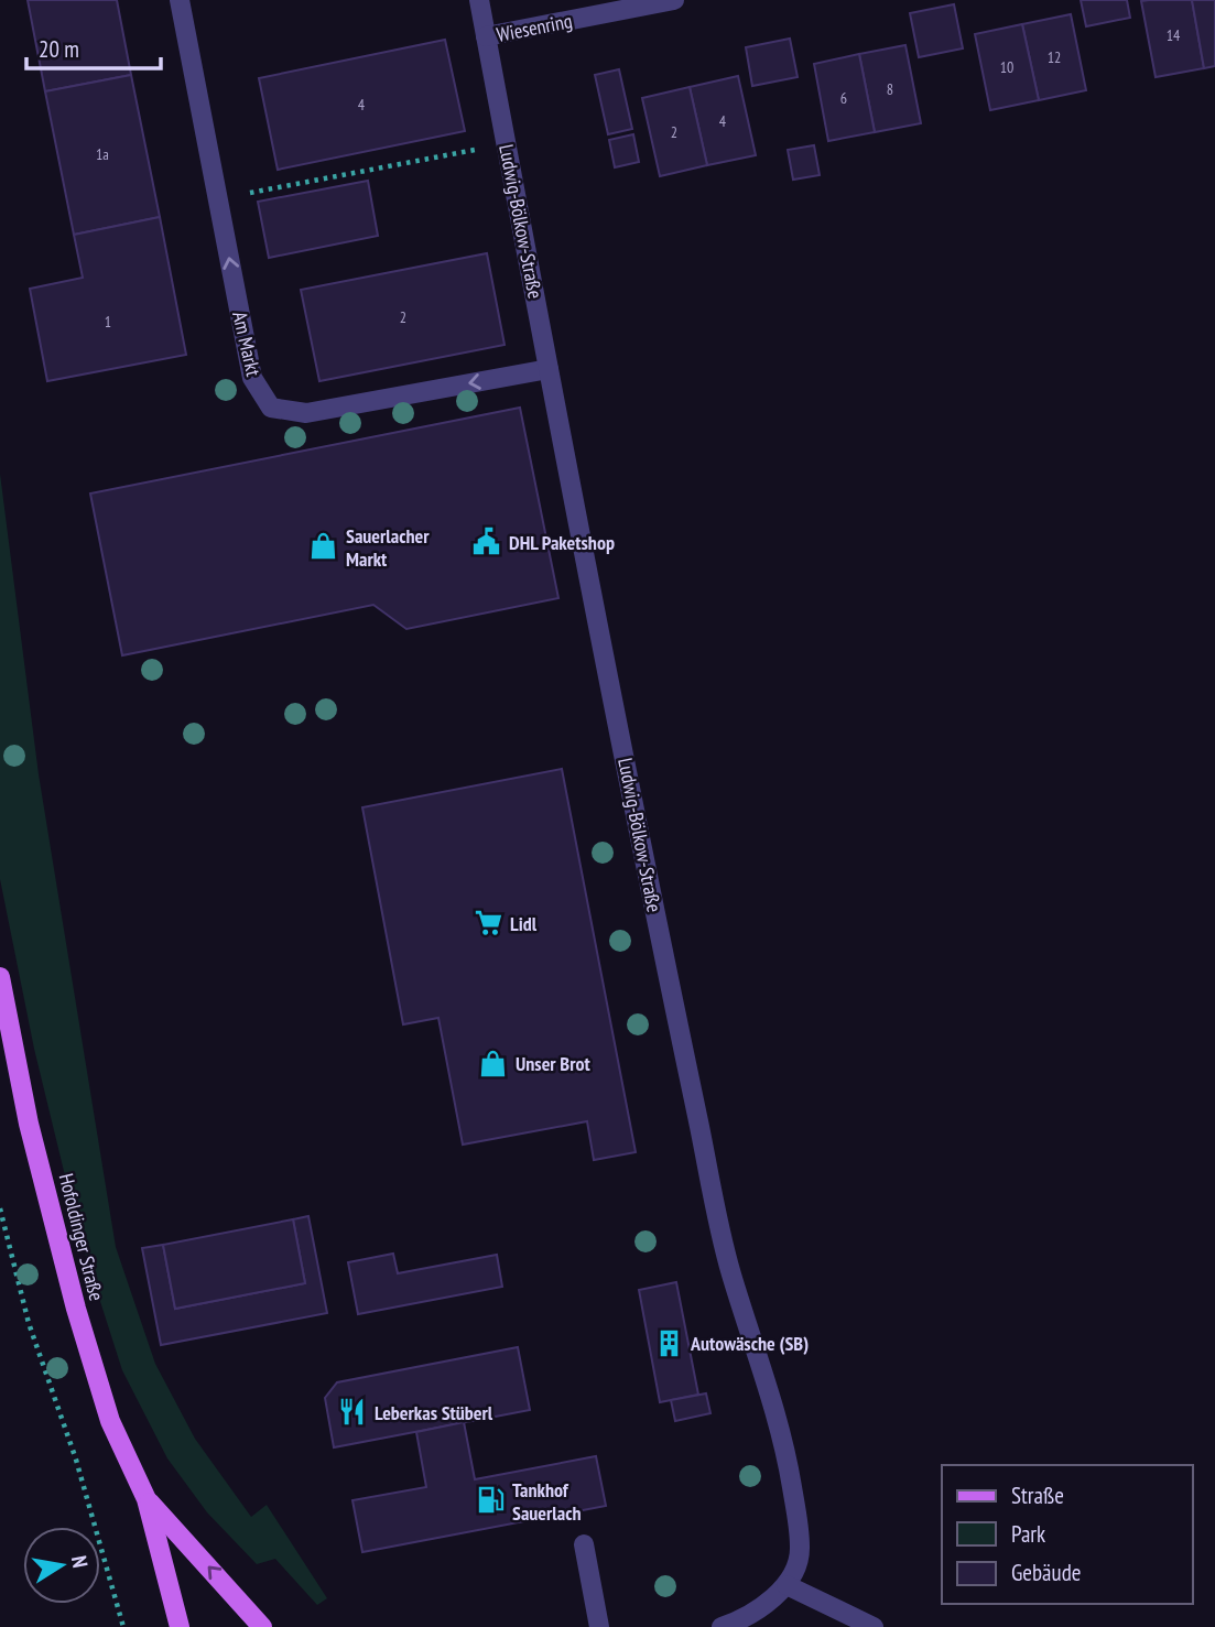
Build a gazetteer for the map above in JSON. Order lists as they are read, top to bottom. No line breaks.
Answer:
{"streets":{"main road":["Hofoldinger Straße"],"street":["Wiesenring","Ludwig-Bölkow-Straße","Am Markt"]},"crossings":[["Wiesenring","Ludwig-Bölkow-Straße"],["Ludwig-Bölkow-Straße","Am Markt"]],"places":{"public building":["DHL Paketshop"],"shop":["Sauerlacher Markt","Unser Brot"],"supermarket":["Lidl"],"building":["Autowäsche (SB)"],"restaurant":["Leberkas Stüberl"],"fuel station":["Tankhof Sauerlach"]},"house_numbers":["14","12","10","8","6","4","4","2","1a","2","1"],"legend":["Straße","Park","Gebäude"],"scale_bar":"20 m","north":"right"}
